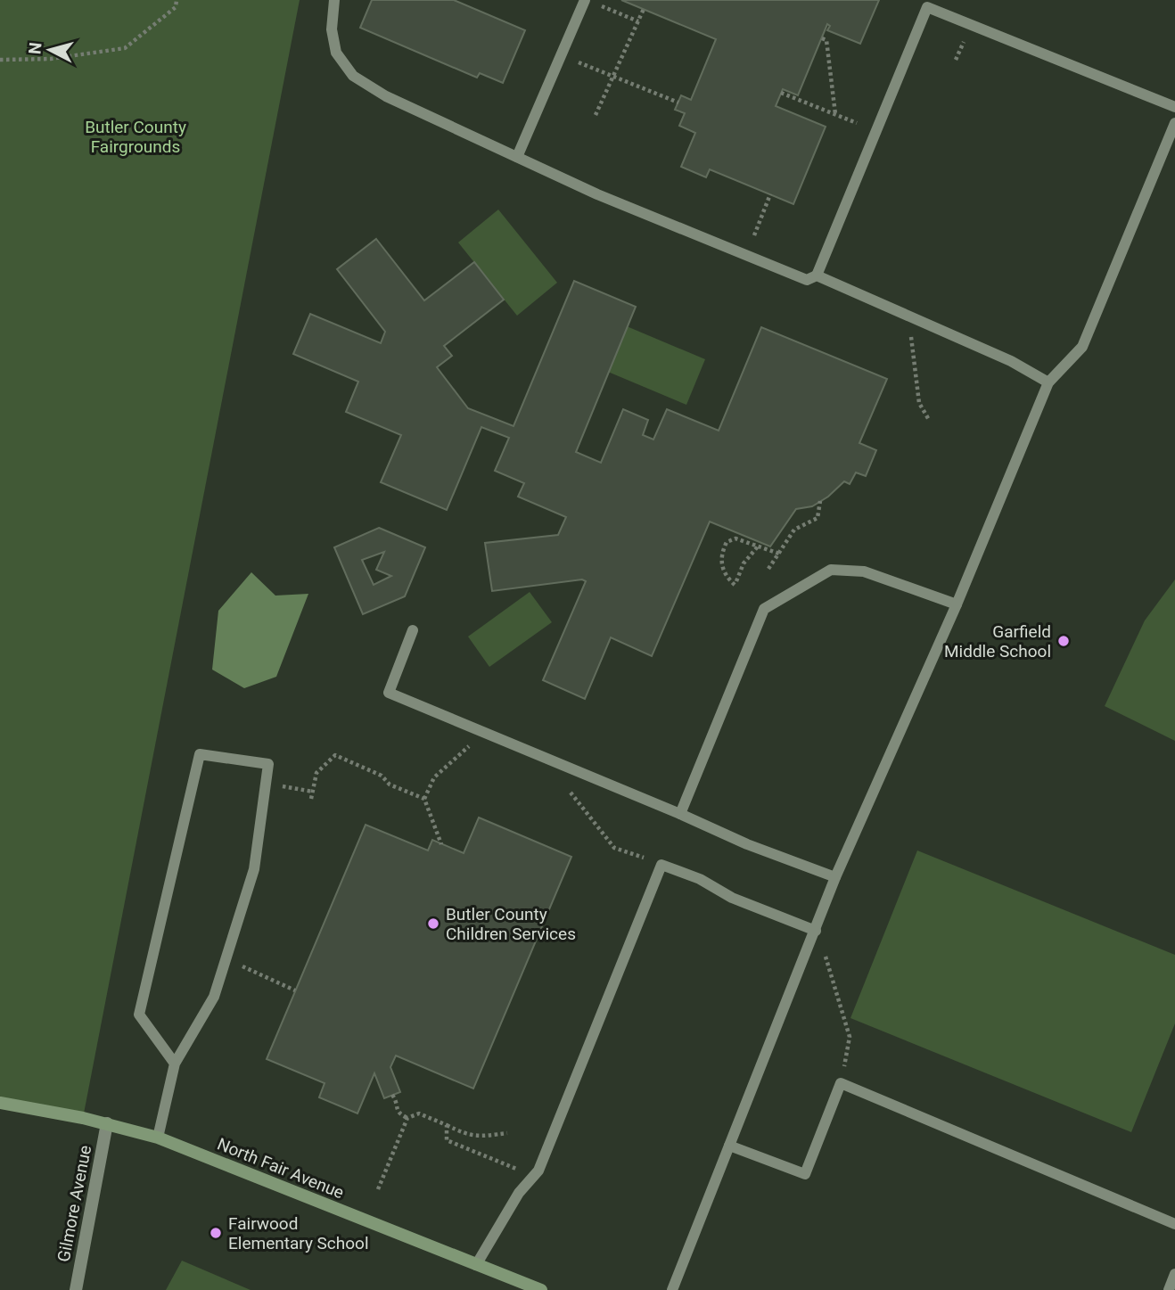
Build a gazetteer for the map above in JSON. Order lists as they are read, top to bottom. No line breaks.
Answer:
{"streets":{"street":["North Fair Avenue","Gilmore Avenue"]},"crossings":[["North Fair Avenue","Gilmore Avenue"]],"parks":["Butler County Fairgrounds"],"places":["Garfield Middle School","Butler County Children Services","Fairwood Elementary School"],"north":"left"}
